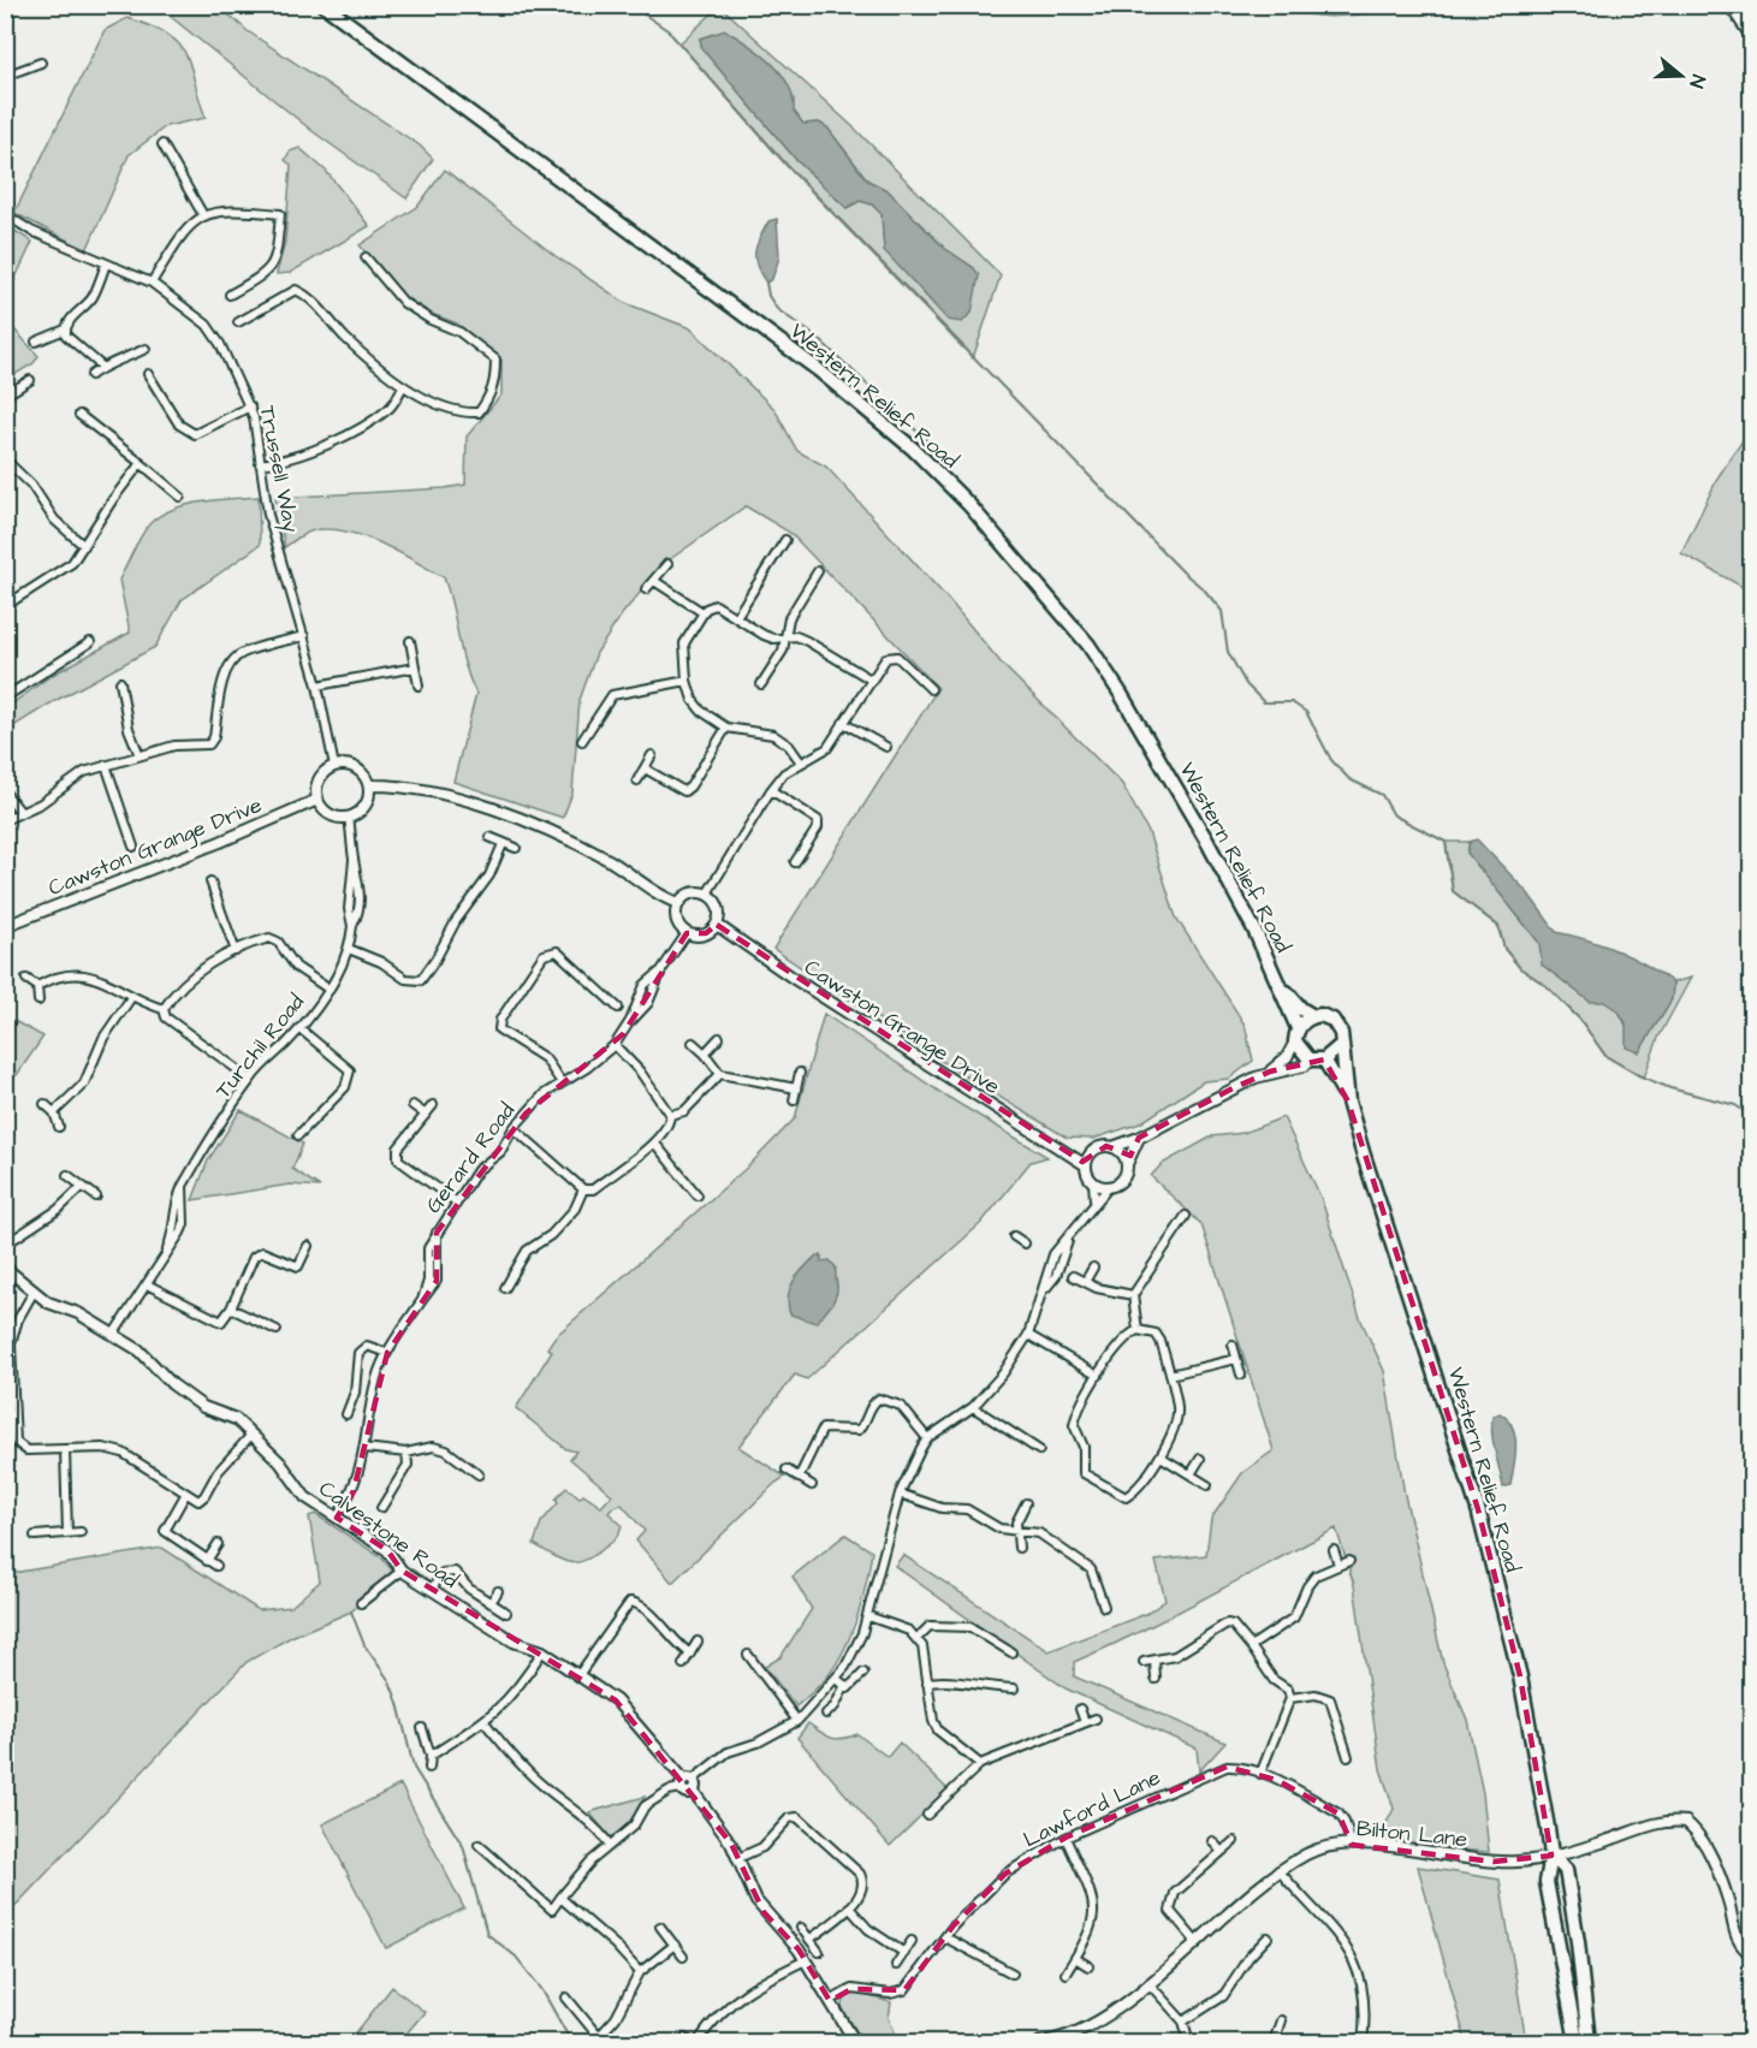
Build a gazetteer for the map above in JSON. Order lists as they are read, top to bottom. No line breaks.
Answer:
{"streets":{"highway":["Western Relief Road"],"street":["Trussell Way","Cawston Grange Drive","Turchil Road","Gerard Road","Calvestone Road","Lawford Lane","Bilton Lane"]},"crossings":[["Western Relief Road","Bilton Lane"],["Trussell Way","Cawston Grange Drive"],["Trussell Way","Turchil Road"],["Cawston Grange Drive","Turchil Road"],["Cawston Grange Drive","Gerard Road"],["Turchil Road","Calvestone Road"],["Gerard Road","Calvestone Road"],["Lawford Lane","Bilton Lane"]],"north":"right"}
